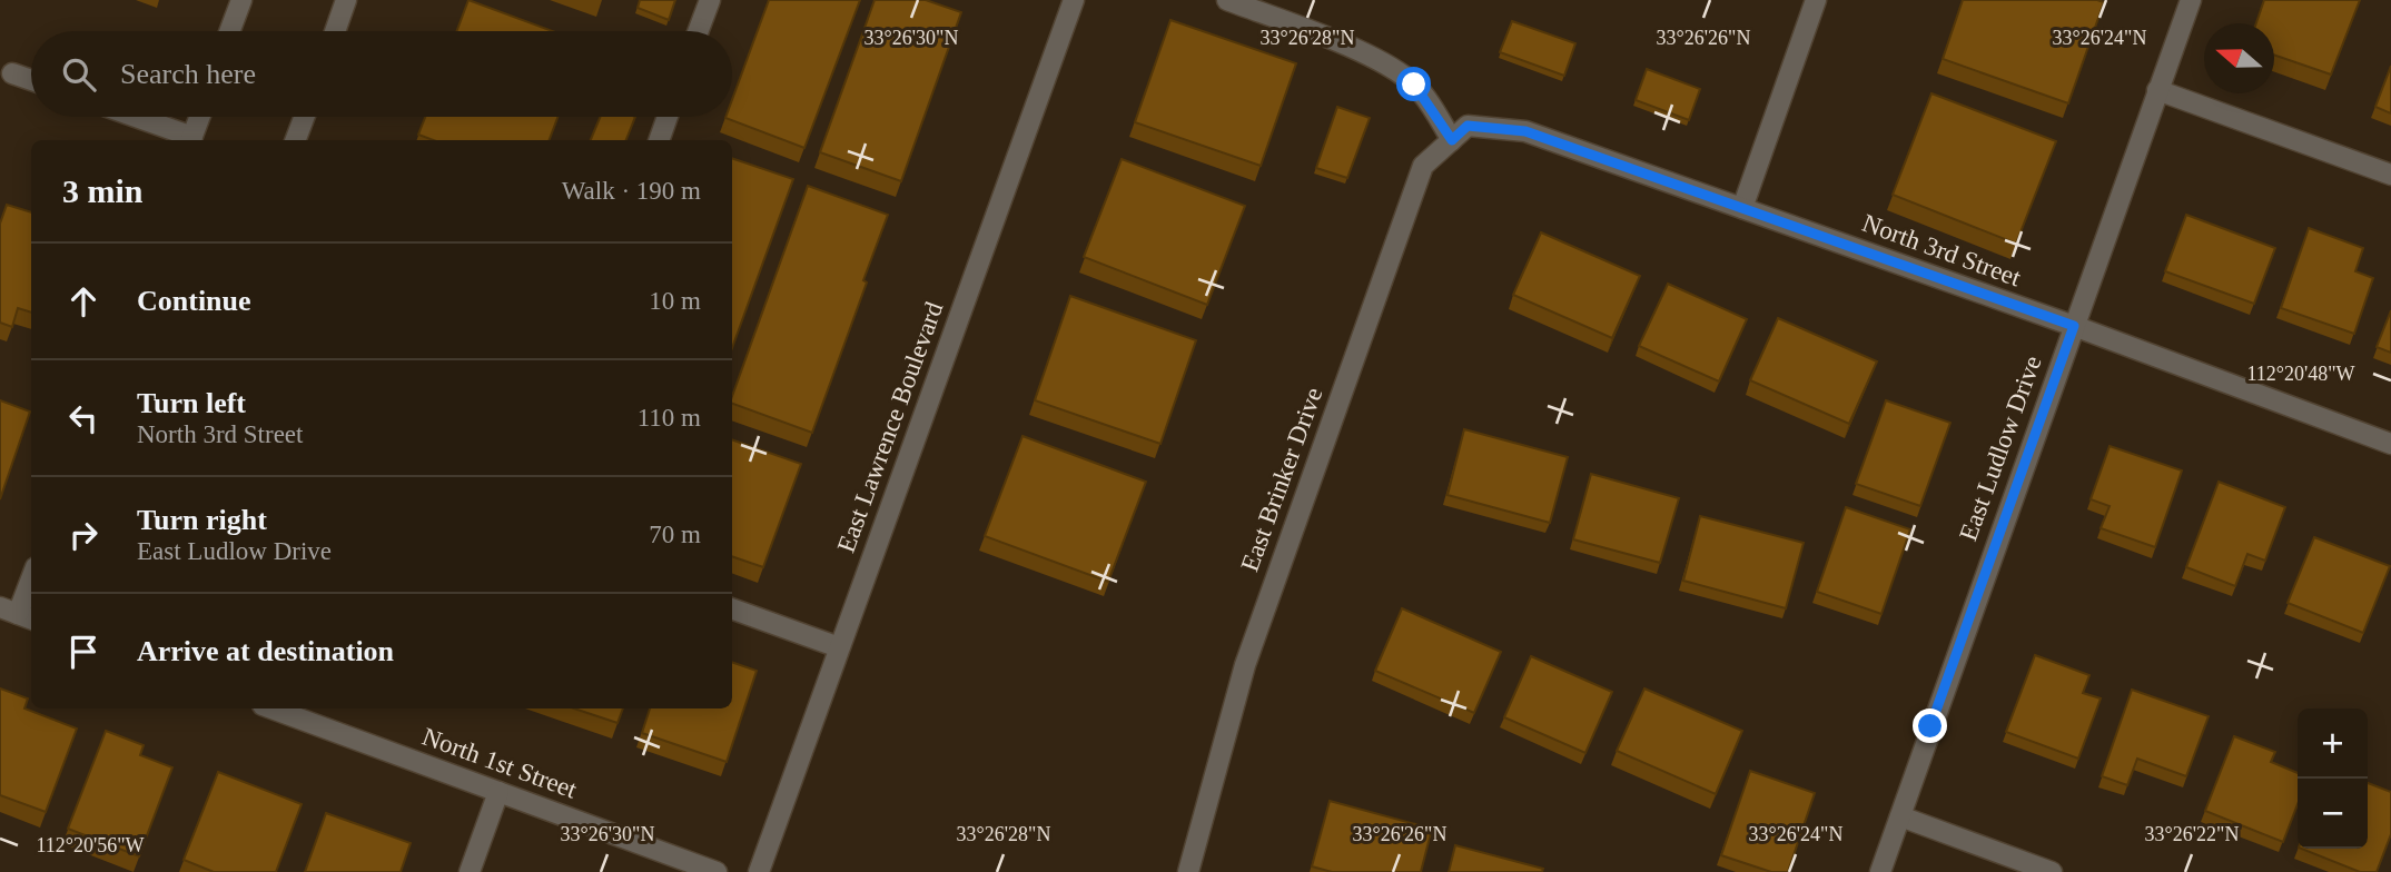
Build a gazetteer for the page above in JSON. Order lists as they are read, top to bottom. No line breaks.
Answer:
{"streets":{"street":["North 3rd Street","East Lawrence Boulevard","East Ludlow Drive","East Brinker Drive","North 1st Street"]},"crossings":[["North 3rd Street","East Ludlow Drive"],["North 3rd Street","East Brinker Drive"]],"north":"left","page":{"search":"Search here","heading":["3 min","Walk · 190 m"],"list":[["Continue","10 m"],["Turn left","North 3rd Street","110 m"],["Turn right","East Ludlow Drive","70 m"],"Arrive at destination"],"map_buttons":["+","−"]},"coordinates":["33°26'30\"N","33°26'28\"N","33°26'26\"N","33°26'24\"N","112°20'48\"W","33°26'22\"N","112°20'56\"W"]}
